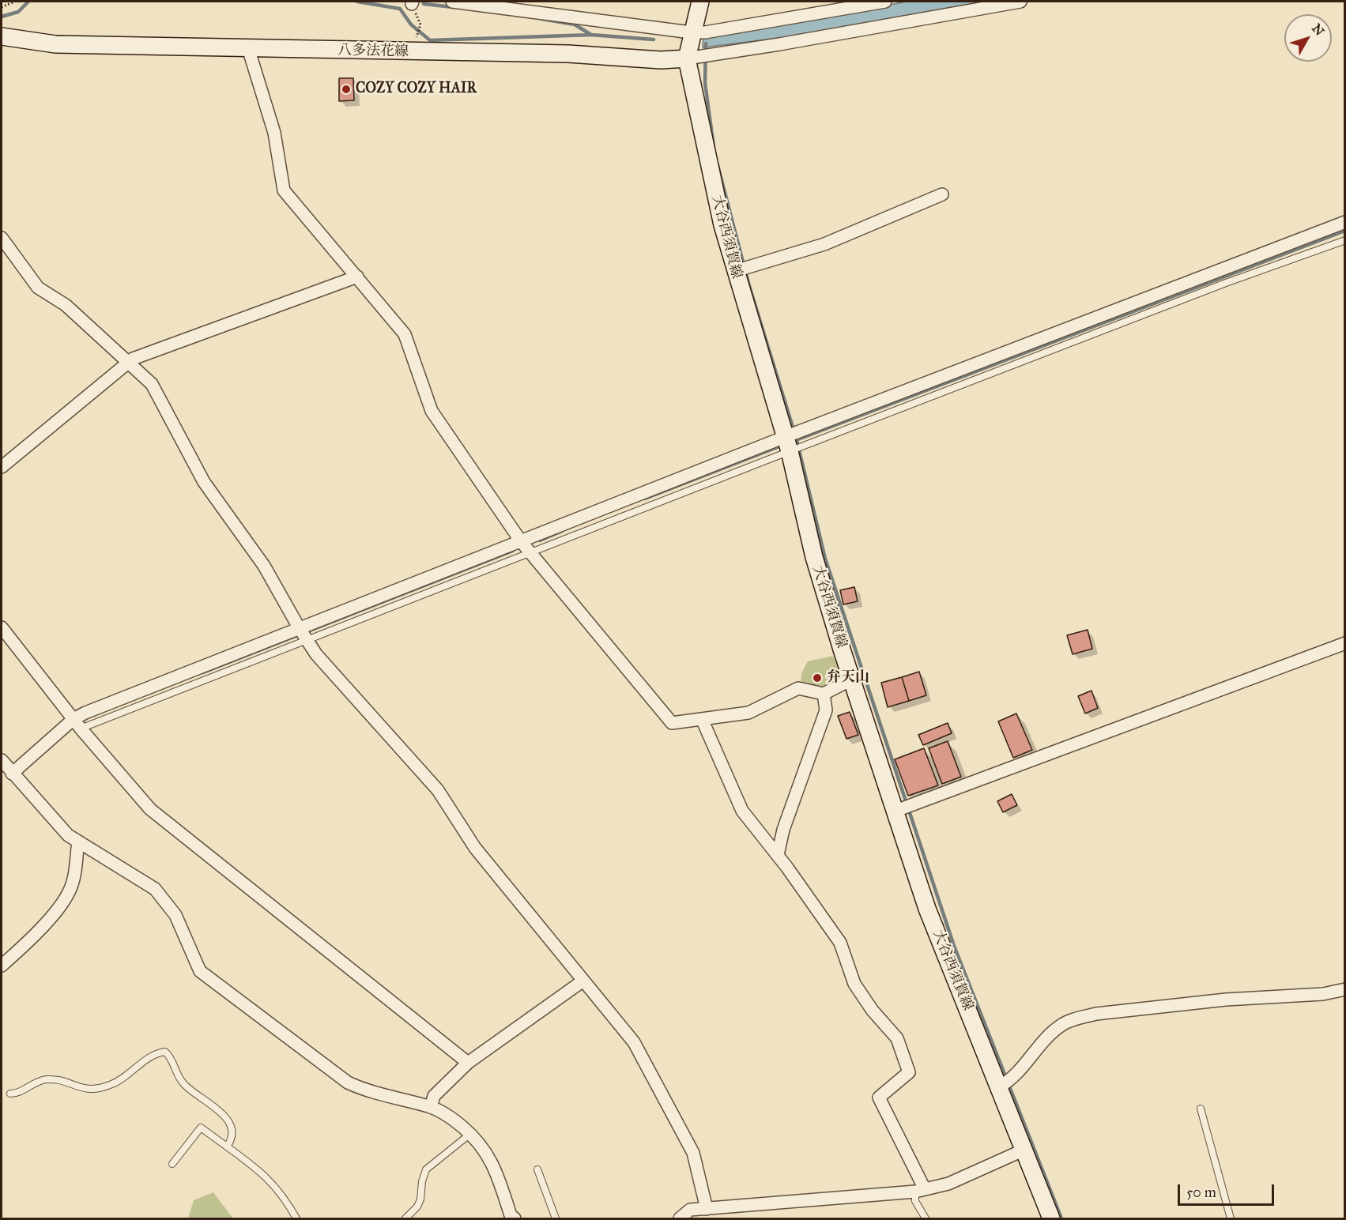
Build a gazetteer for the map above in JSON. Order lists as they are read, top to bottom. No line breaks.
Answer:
{"streets":{"main road":["八多法花線","大谷西須賀線"]},"crossings":[["八多法花線","大谷西須賀線"]],"places":["COZY COZY HAIR","弁天山"],"scale_bar":"50 m","north":"top right"}
